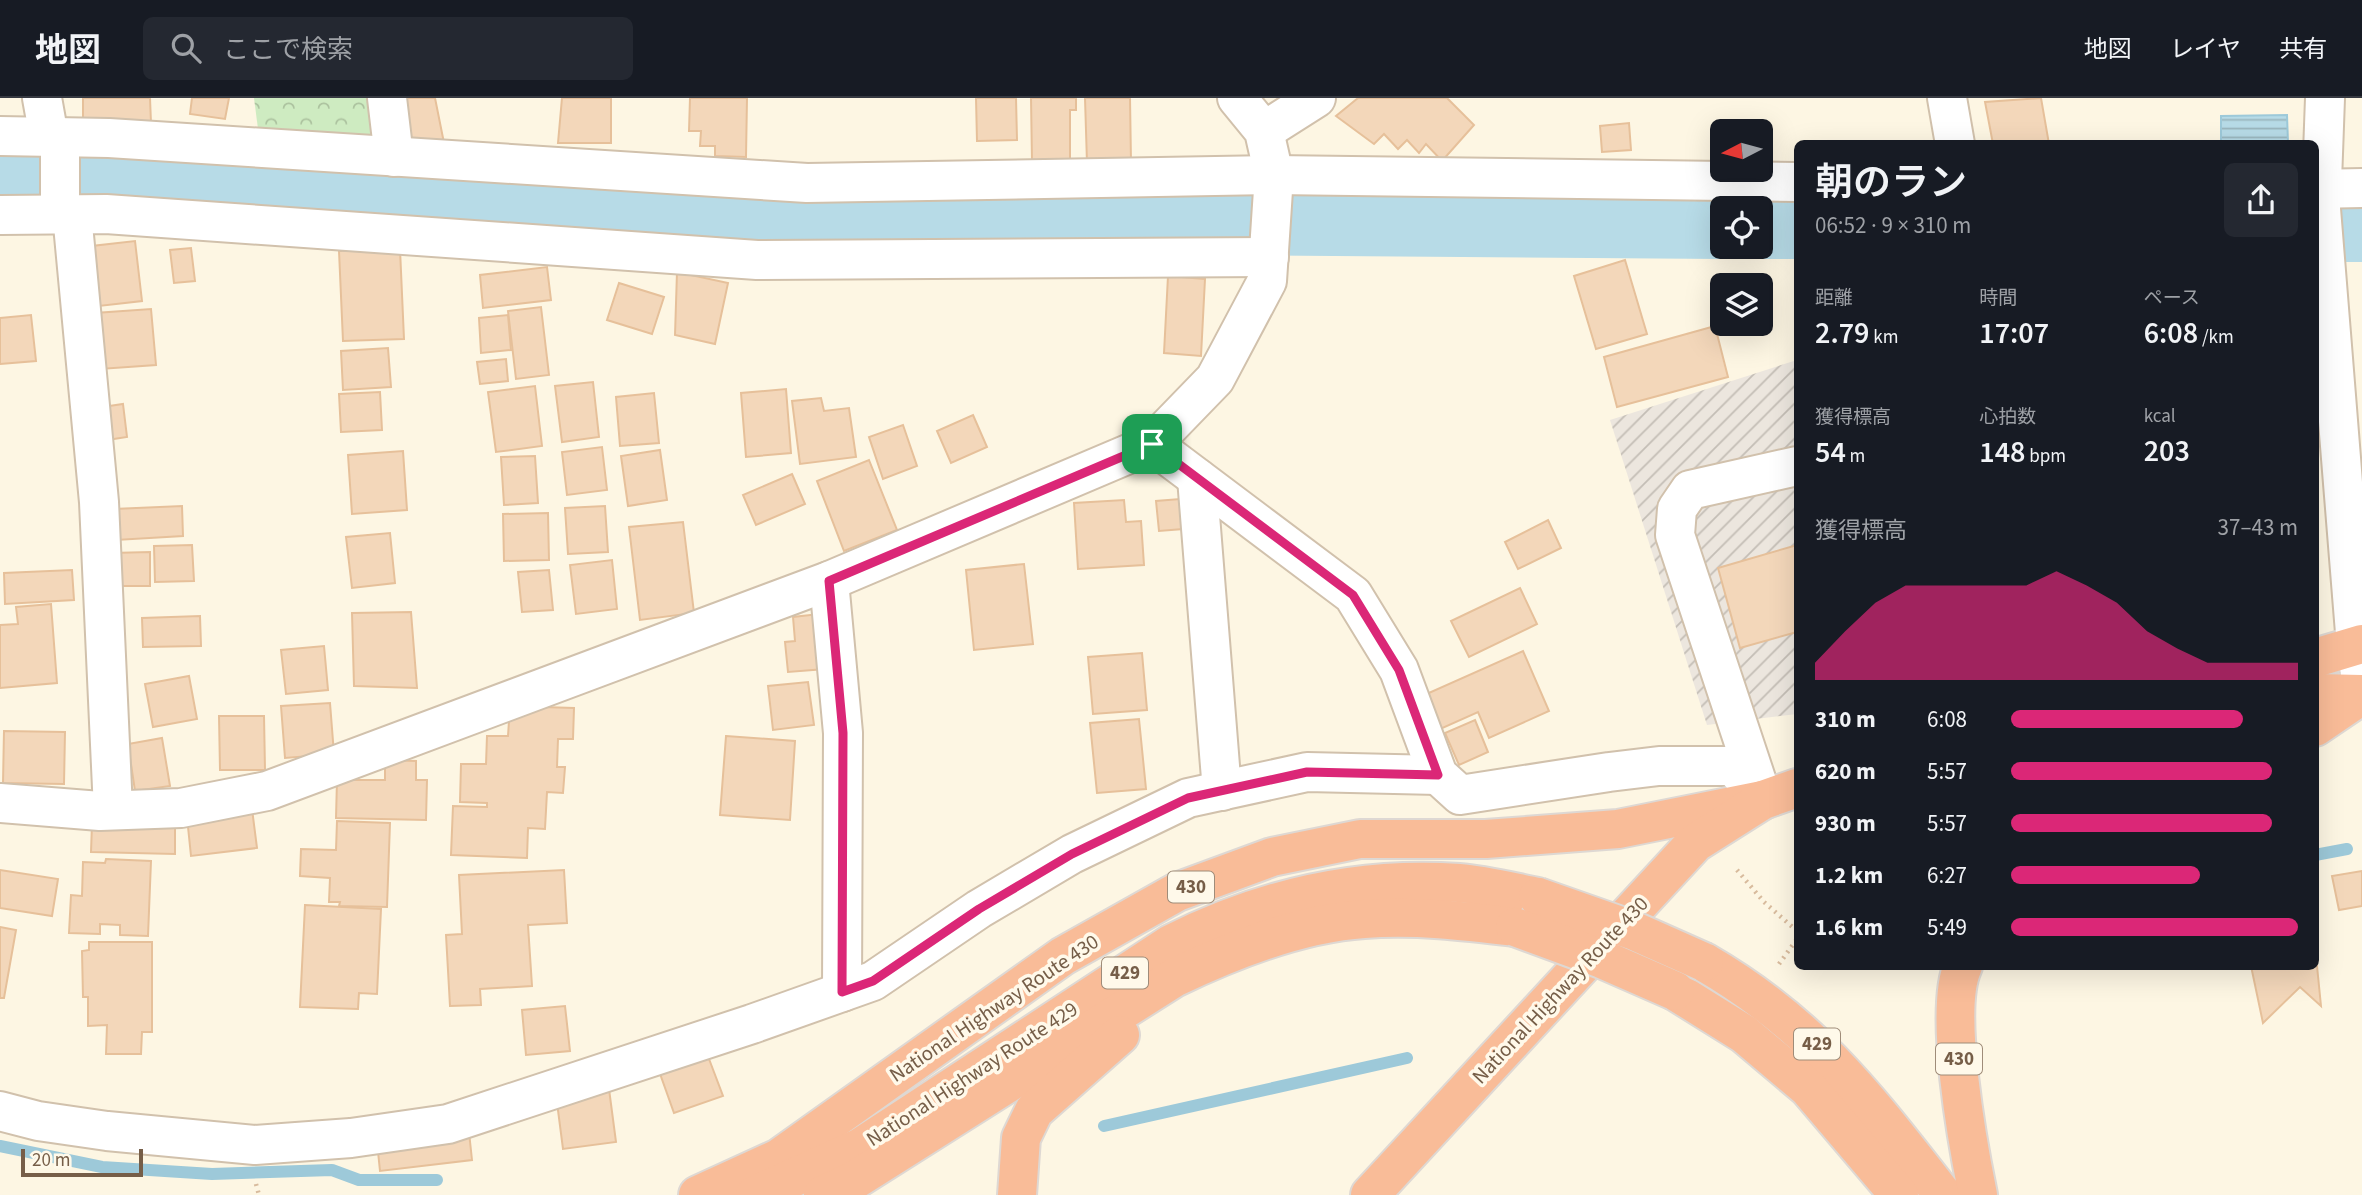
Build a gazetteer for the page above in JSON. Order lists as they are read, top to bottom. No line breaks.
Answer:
{"streets":{"highway":["430","429","National Highway Route 430","National Highway Route 429"]},"scale_bar":"20 m","north":"left","page":{"header":"地図","search":"ここで検索","nav":["地図","レイヤ","共有"],"heading":["朝のラン","06:52 · 9 × 310 m"],"stats":[["距離","2.79 km"],["時間","17:07"],["ペース","6:08 /km"],["獲得標高","54 m"],["心拍数","148 bpm"],["kcal","203"]],"chart":["獲得標高","37–43 m"],"list":[{"name":"310 m","note":"6:08"},{"name":"620 m","note":"5:57"},{"name":"930 m","note":"5:57"},{"name":"1.2 km","note":"6:27"},{"name":"1.6 km","note":"5:49"}],"scale":"20 m"}}
